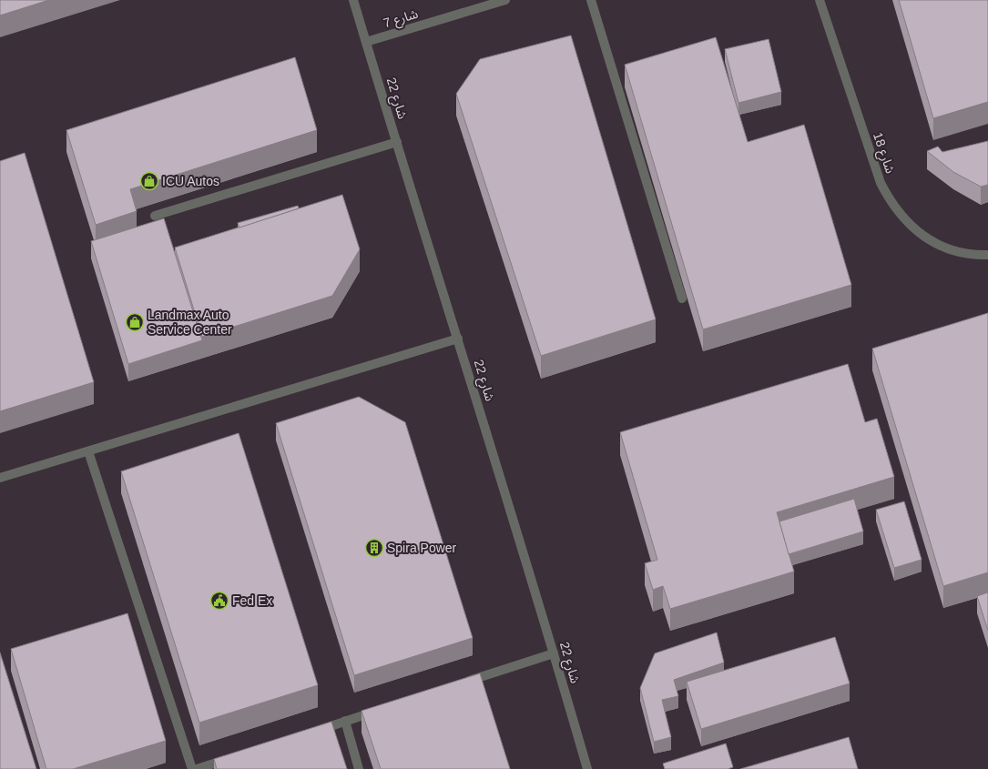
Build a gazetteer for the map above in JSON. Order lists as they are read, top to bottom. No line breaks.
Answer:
{"streets":{"street":["شارع 7","شارع 22","شارع 18"]},"crossings":[["شارع 7","شارع 22"]],"places":{"shop":["ICU Autos","Landmax Auto Service Center"],"building":["Spira Power"],"public building":["Fed Ex"]}}
